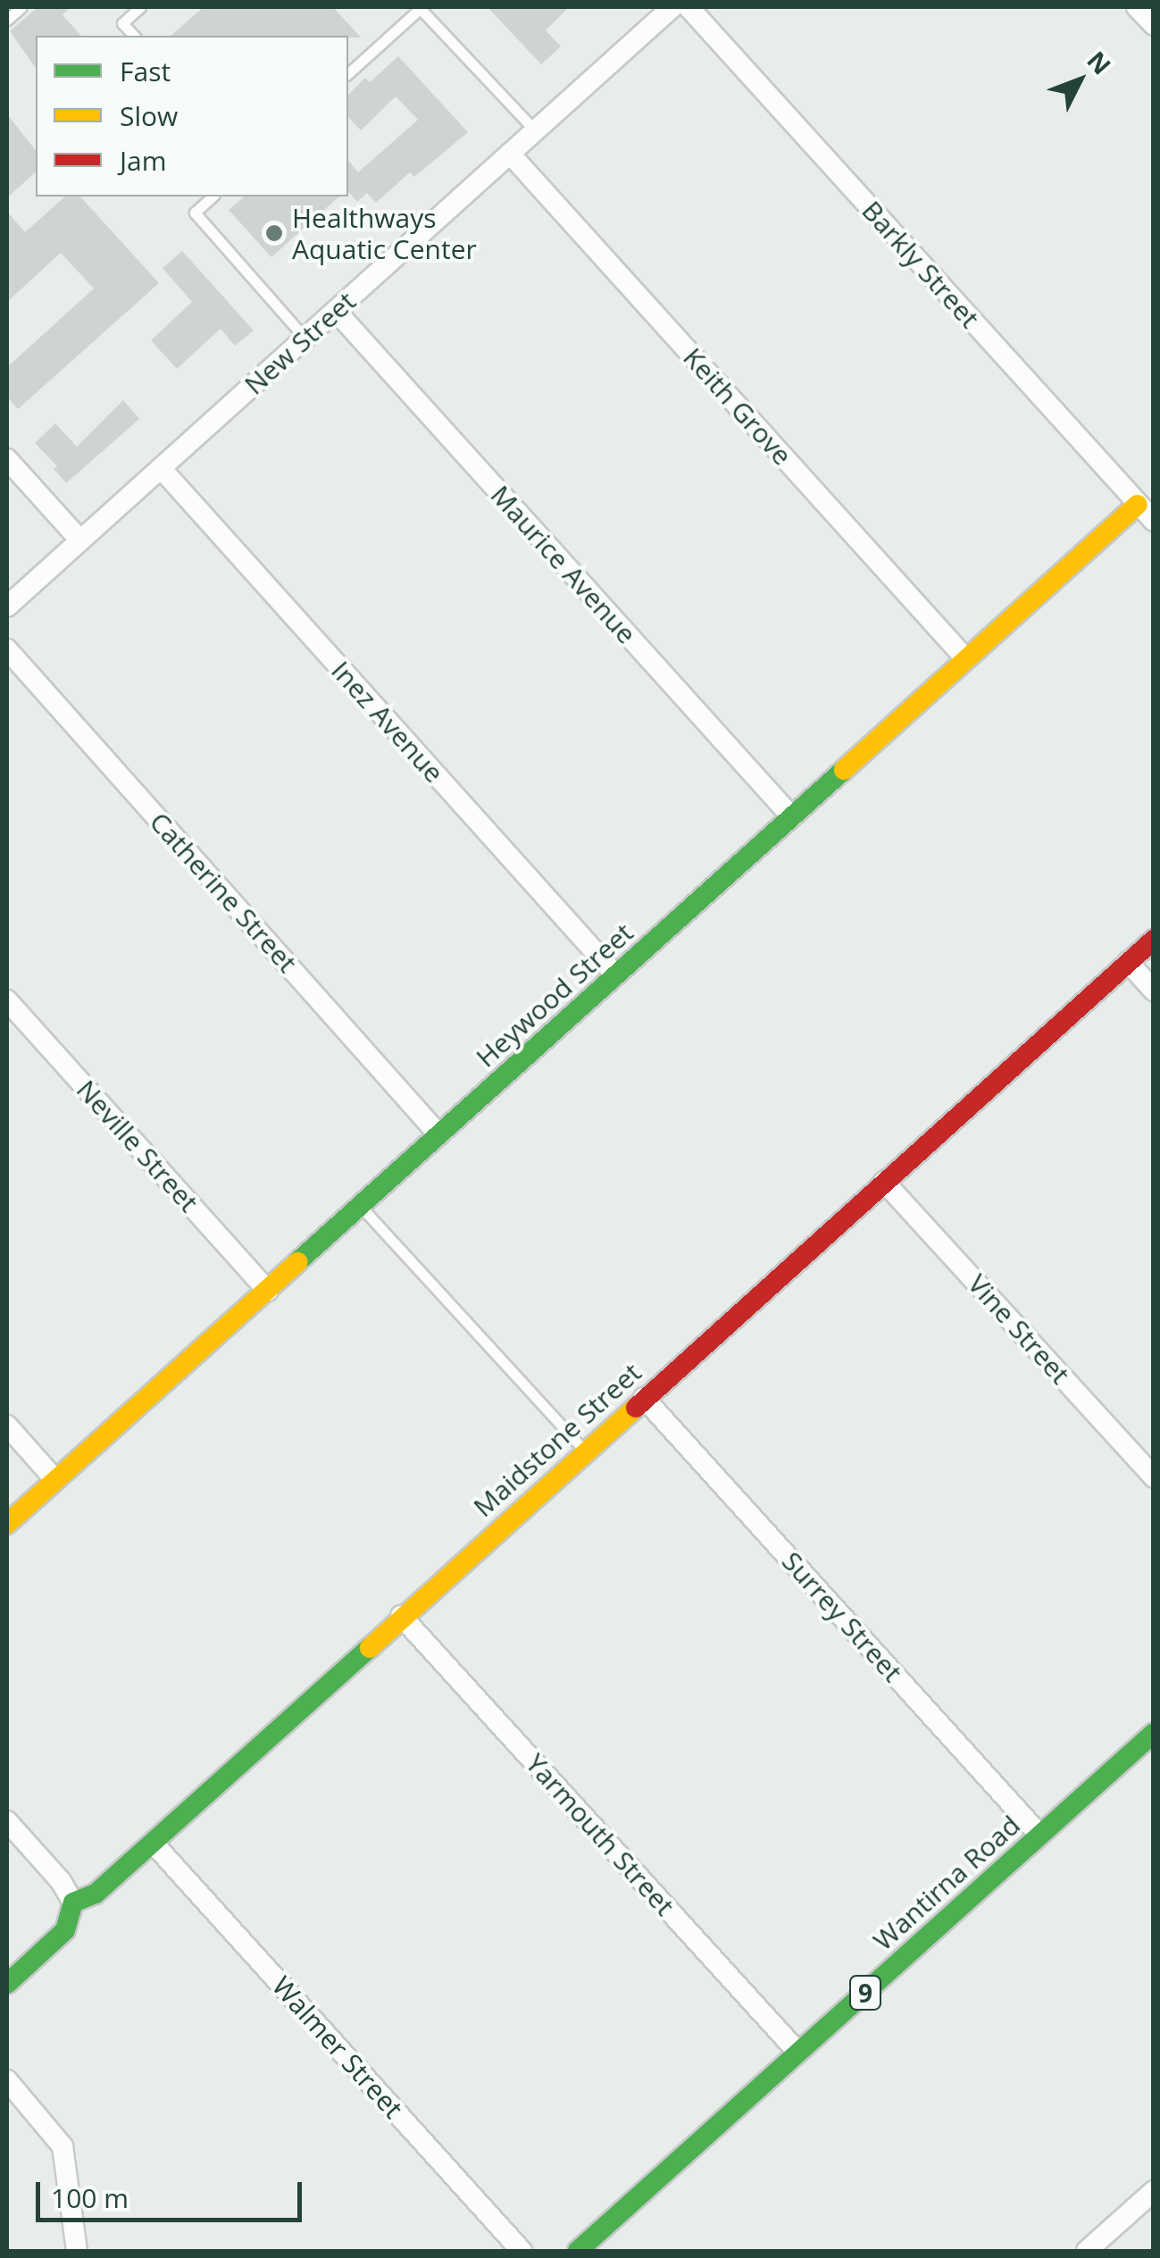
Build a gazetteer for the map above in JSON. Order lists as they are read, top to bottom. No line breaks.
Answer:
{"streets":{"street":["Barkly Street","New Street","Keith Grove","Maurice Avenue","Inez Avenue","Catherine Street","Heywood Street","Neville Street","Vine Street","Maidstone Street","Surrey Street","Yarmouth Street","Wantirna Road","9","Walmer Street"]},"crossings":[["Barkly Street","Heywood Street"],["New Street","Keith Grove"],["New Street","Maurice Avenue"],["New Street","Inez Avenue"],["Keith Grove","Heywood Street"],["Maurice Avenue","Heywood Street"],["Inez Avenue","Heywood Street"],["Catherine Street","Heywood Street"],["Heywood Street","Neville Street"],["Vine Street","Maidstone Street"],["Maidstone Street","Surrey Street"],["Maidstone Street","Yarmouth Street"],["Maidstone Street","Walmer Street"],["Surrey Street","Wantirna Road"],["Yarmouth Street","Wantirna Road"]],"places":["Healthways Aquatic Center"],"legend":["Fast","Slow","Jam"],"scale_bar":"100 m","north":"top right"}
